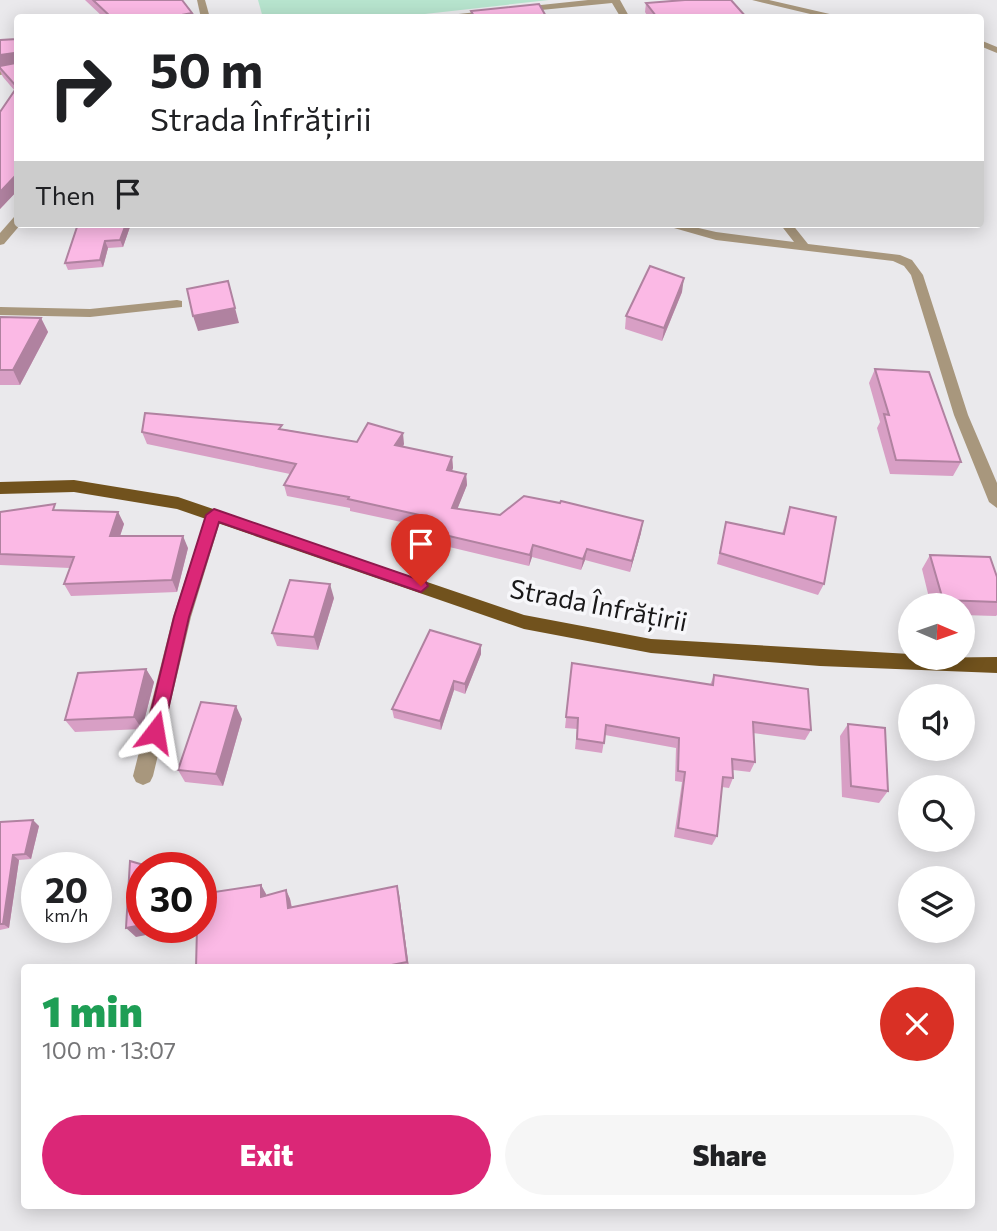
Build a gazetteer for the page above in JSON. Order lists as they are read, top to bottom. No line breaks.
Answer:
{"streets":{"main road":["Strada Înfrățirii"]},"north":"right","page":{"turn":["50 m","Strada Înfrățirii"],"then":"Then","speed":"20 km/h","limit":"30","heading":["1 min","100 m · 13:07"],"buttons":["Exit","Share"]}}
